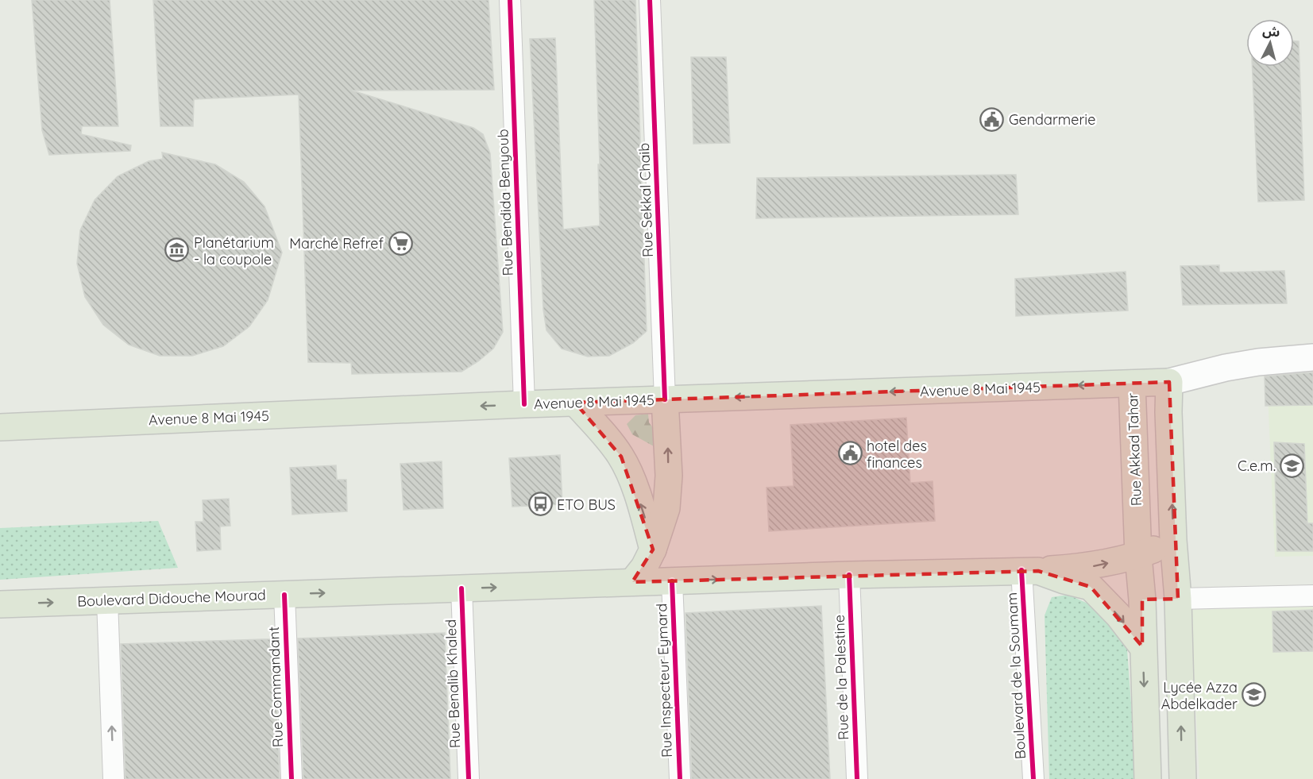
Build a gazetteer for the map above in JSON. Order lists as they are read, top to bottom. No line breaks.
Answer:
{"streets":{"main road":["Avenue 8 Mai 1945","Rue Akkad Tahar","Boulevard Didouche Mourad"],"street":["Rue Sekkal Chaib","Rue Bendida Benyoub","Boulevard de la Soumam","Rue de la Palestine","Rue Inspecteur Eymard","Rue Benalib Khaled","Rue Commandant"]},"crossings":[["Rue Sekkal Chaib","Avenue 8 Mai 1945"],["Rue Bendida Benyoub","Avenue 8 Mai 1945"],["Avenue 8 Mai 1945","Rue Akkad Tahar"],["Rue Akkad Tahar","Boulevard Didouche Mourad"],["Boulevard Didouche Mourad","Boulevard de la Soumam"],["Boulevard Didouche Mourad","Rue de la Palestine"],["Boulevard Didouche Mourad","Rue Inspecteur Eymard"],["Boulevard Didouche Mourad","Rue Benalib Khaled"],["Boulevard Didouche Mourad","Rue Commandant"]],"one_way":["Avenue 8 Mai 1945","Boulevard Didouche Mourad"],"places":{"public building":["Gendarmerie","hotel des finances"],"supermarket":["Marché Refref"],"museum":["Planétarium - la coupole"],"school or university":["C.e.m.","Lycée Azza Abdelkader"],"bus stop":["ETO BUS"]},"north":"top"}
